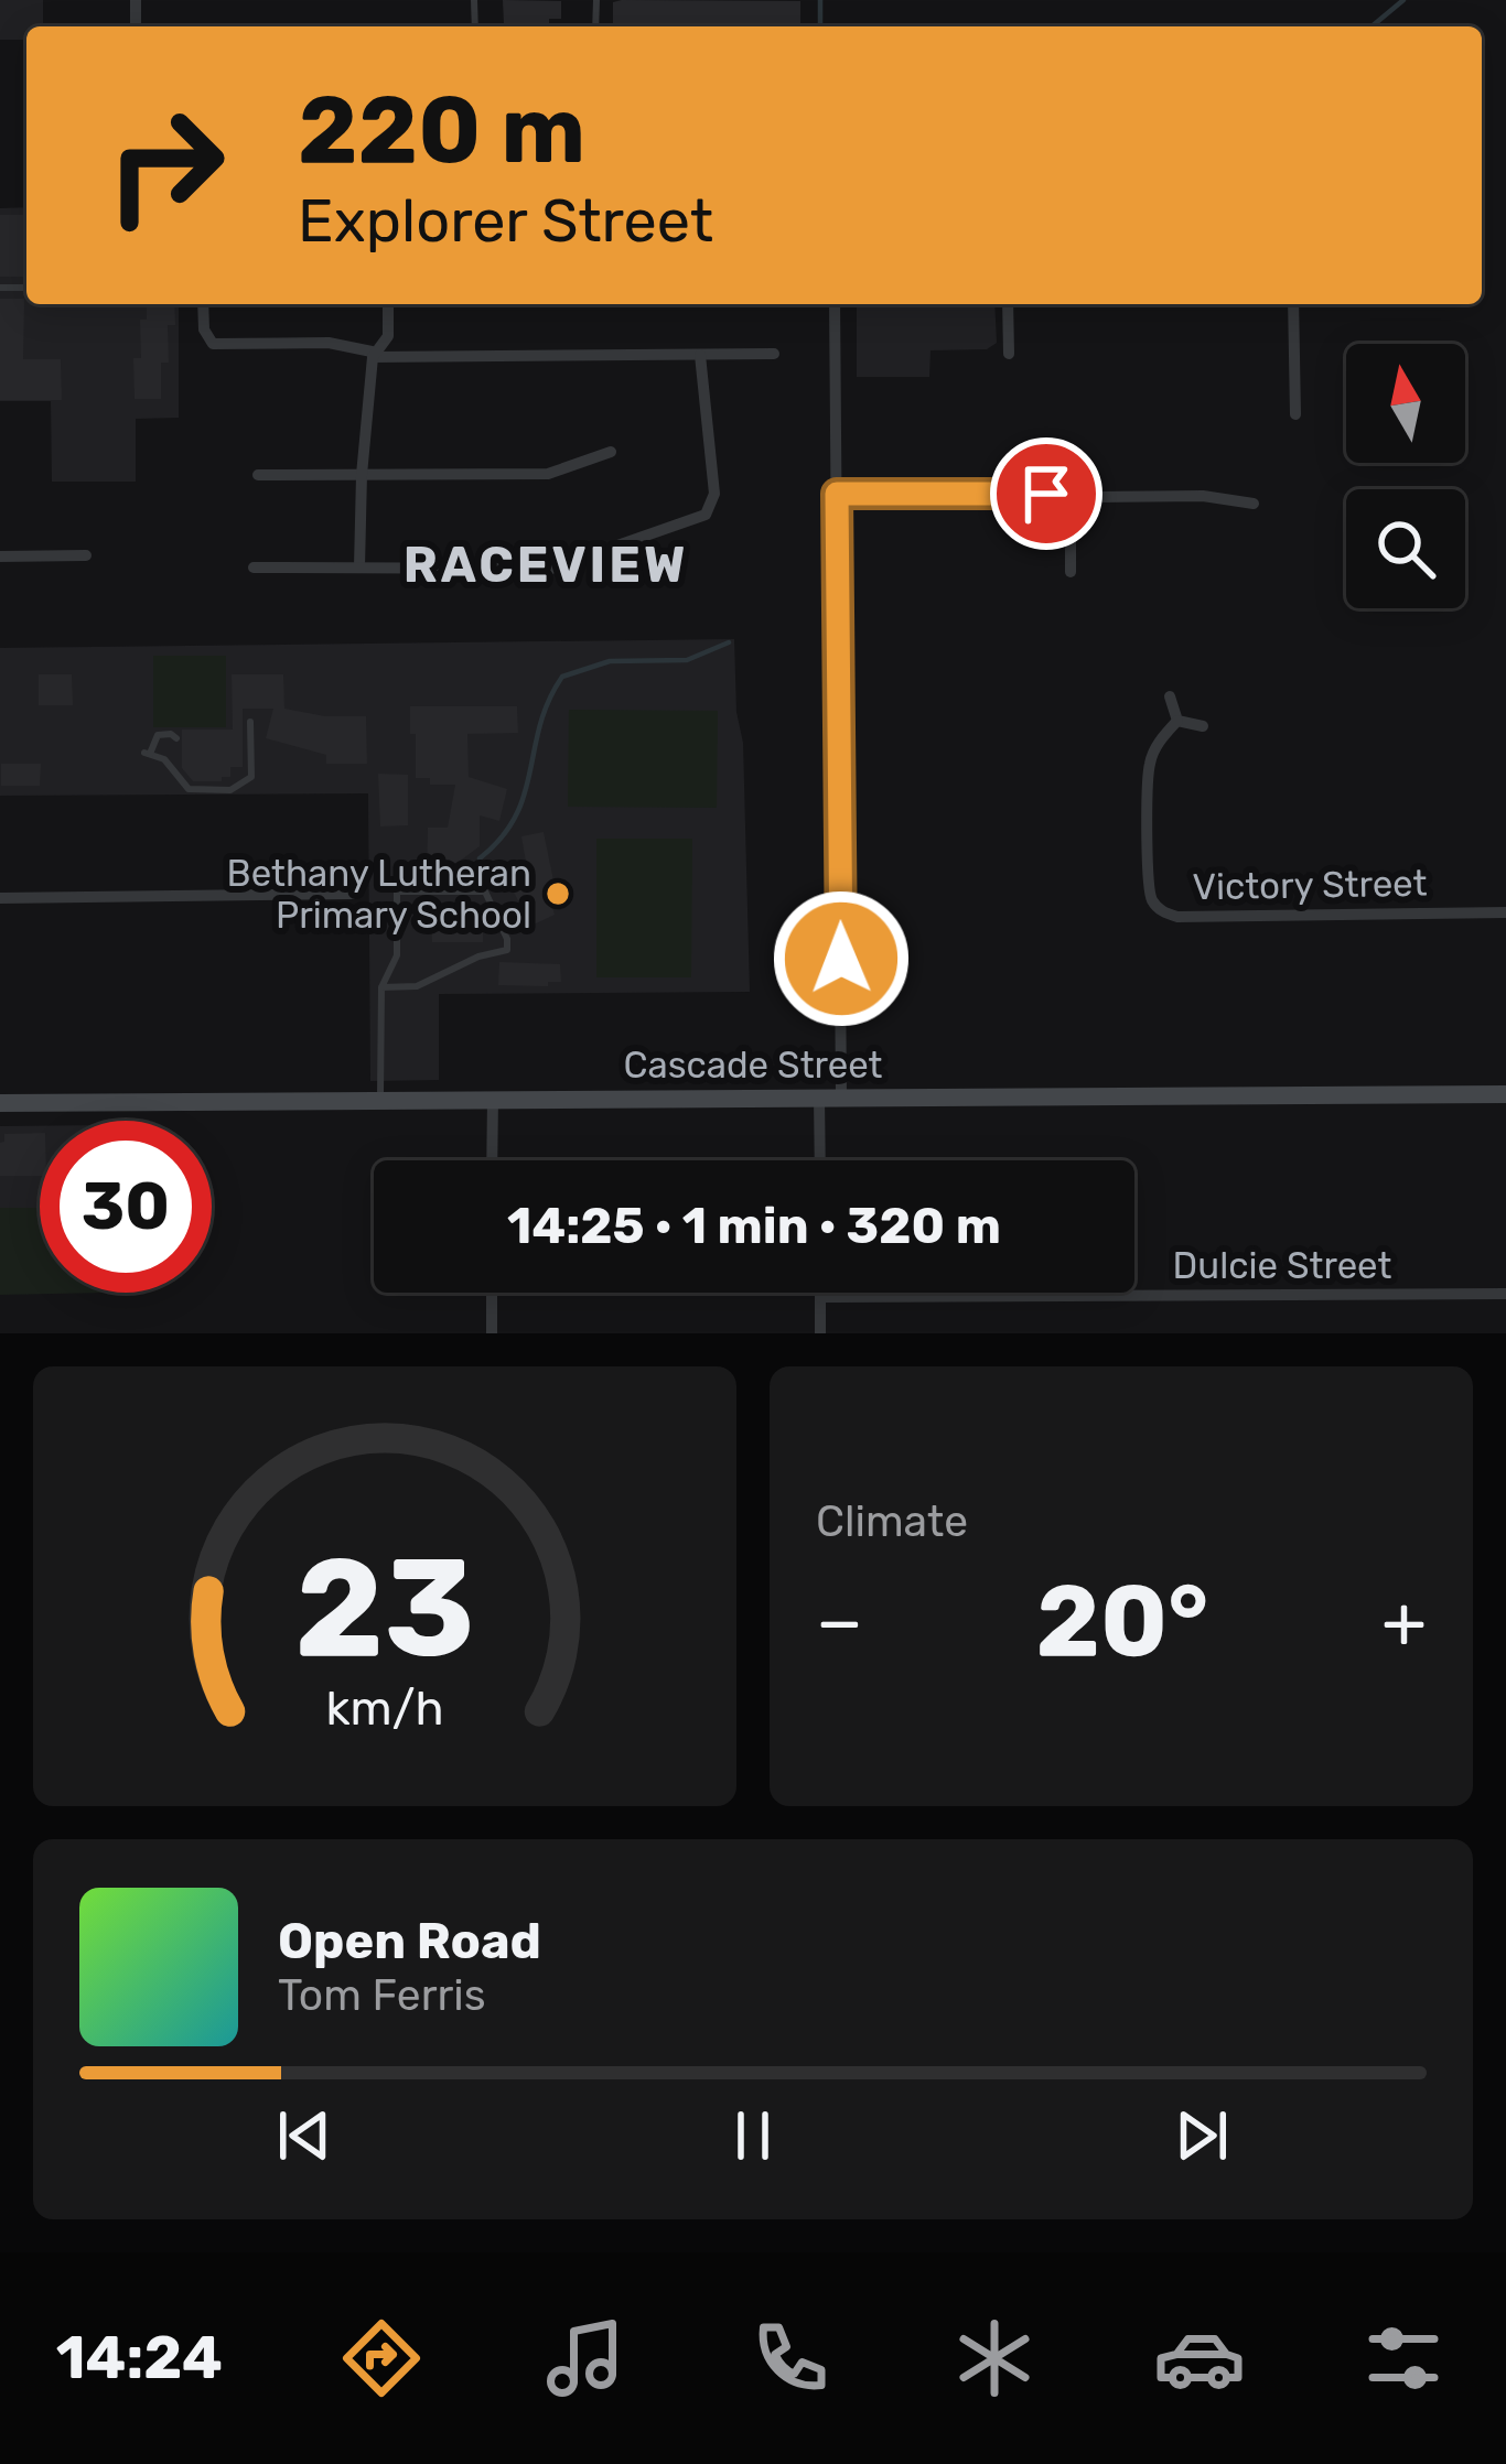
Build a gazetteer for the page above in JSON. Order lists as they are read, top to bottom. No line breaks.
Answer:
{"streets":{"main road":["Cascade Street"],"street":["Victory Street","Dulcie Street"]},"districts":["RACEVIEW"],"places":["Bethany Lutheran Primary School"],"north":"top","page":{"turn":["220 m","Explorer Street"],"limit":"30","trip":"14:25 · 1 min · 320 m","tile":"Climate","heat":["−","20°","+"],"song":["Open Road","Tom Ferris"],"tabs":"14:24","gauge":["23","km/h"]}}
